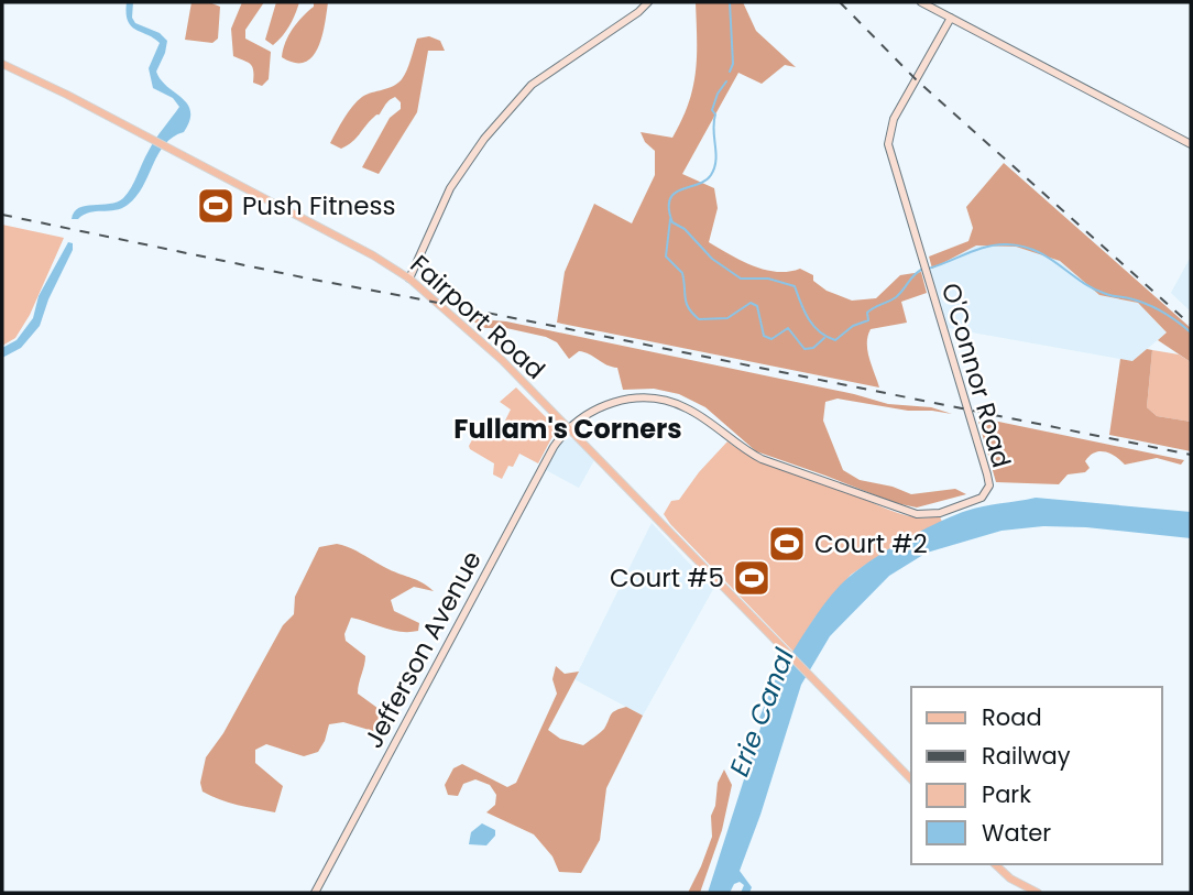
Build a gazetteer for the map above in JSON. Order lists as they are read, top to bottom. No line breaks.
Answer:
{"streets":{"main road":["Fairport Road"],"street":["O'Connor Road","Jefferson Avenue"]},"crossings":[["Fairport Road","O'Connor Road"],["Fairport Road","Jefferson Avenue"],["O'Connor Road","Jefferson Avenue"]],"districts":["Fullam's Corners"],"water":["Erie Canal"],"places":{"sports":["Push Fitness","Court #2","Court #5"]},"legend":["Road","Railway","Park","Water"]}
